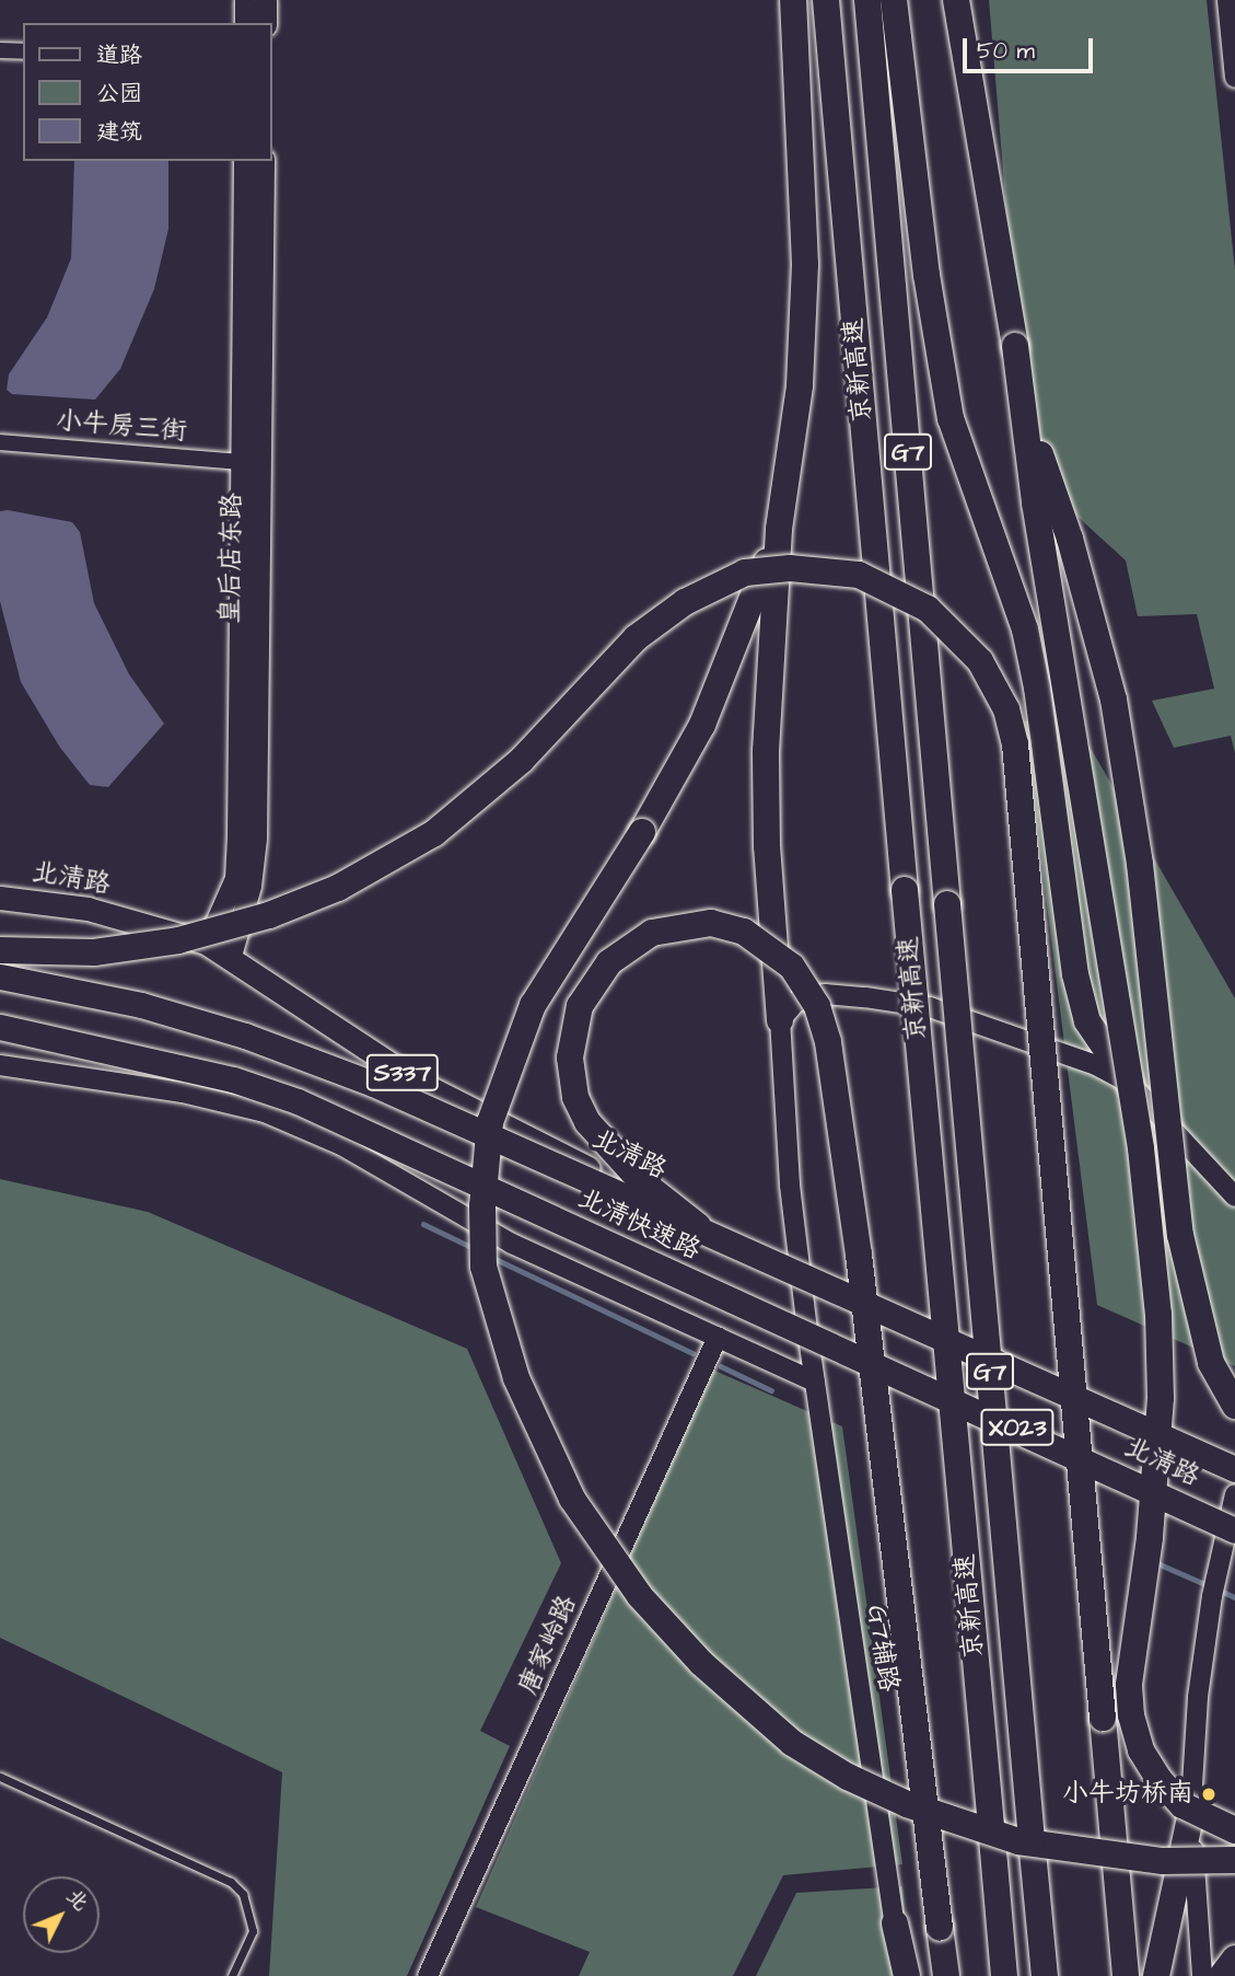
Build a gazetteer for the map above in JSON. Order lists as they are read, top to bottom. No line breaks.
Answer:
{"streets":{"highway":["京新高速","G7","北清快速路"],"main road":["皇后店东路","北清路","S337","X023"],"street":["小牛房三街","唐家岭路","G7辅路"]},"crossings":[["小牛房三街","皇后店东路"],["皇后店东路","北清路"],["北清路","北清快速路"],["北清路","G7辅路"]],"places":["小牛坊桥南"],"legend":["道路","公园","建筑"],"scale_bar":"50 m","north":"top right"}
